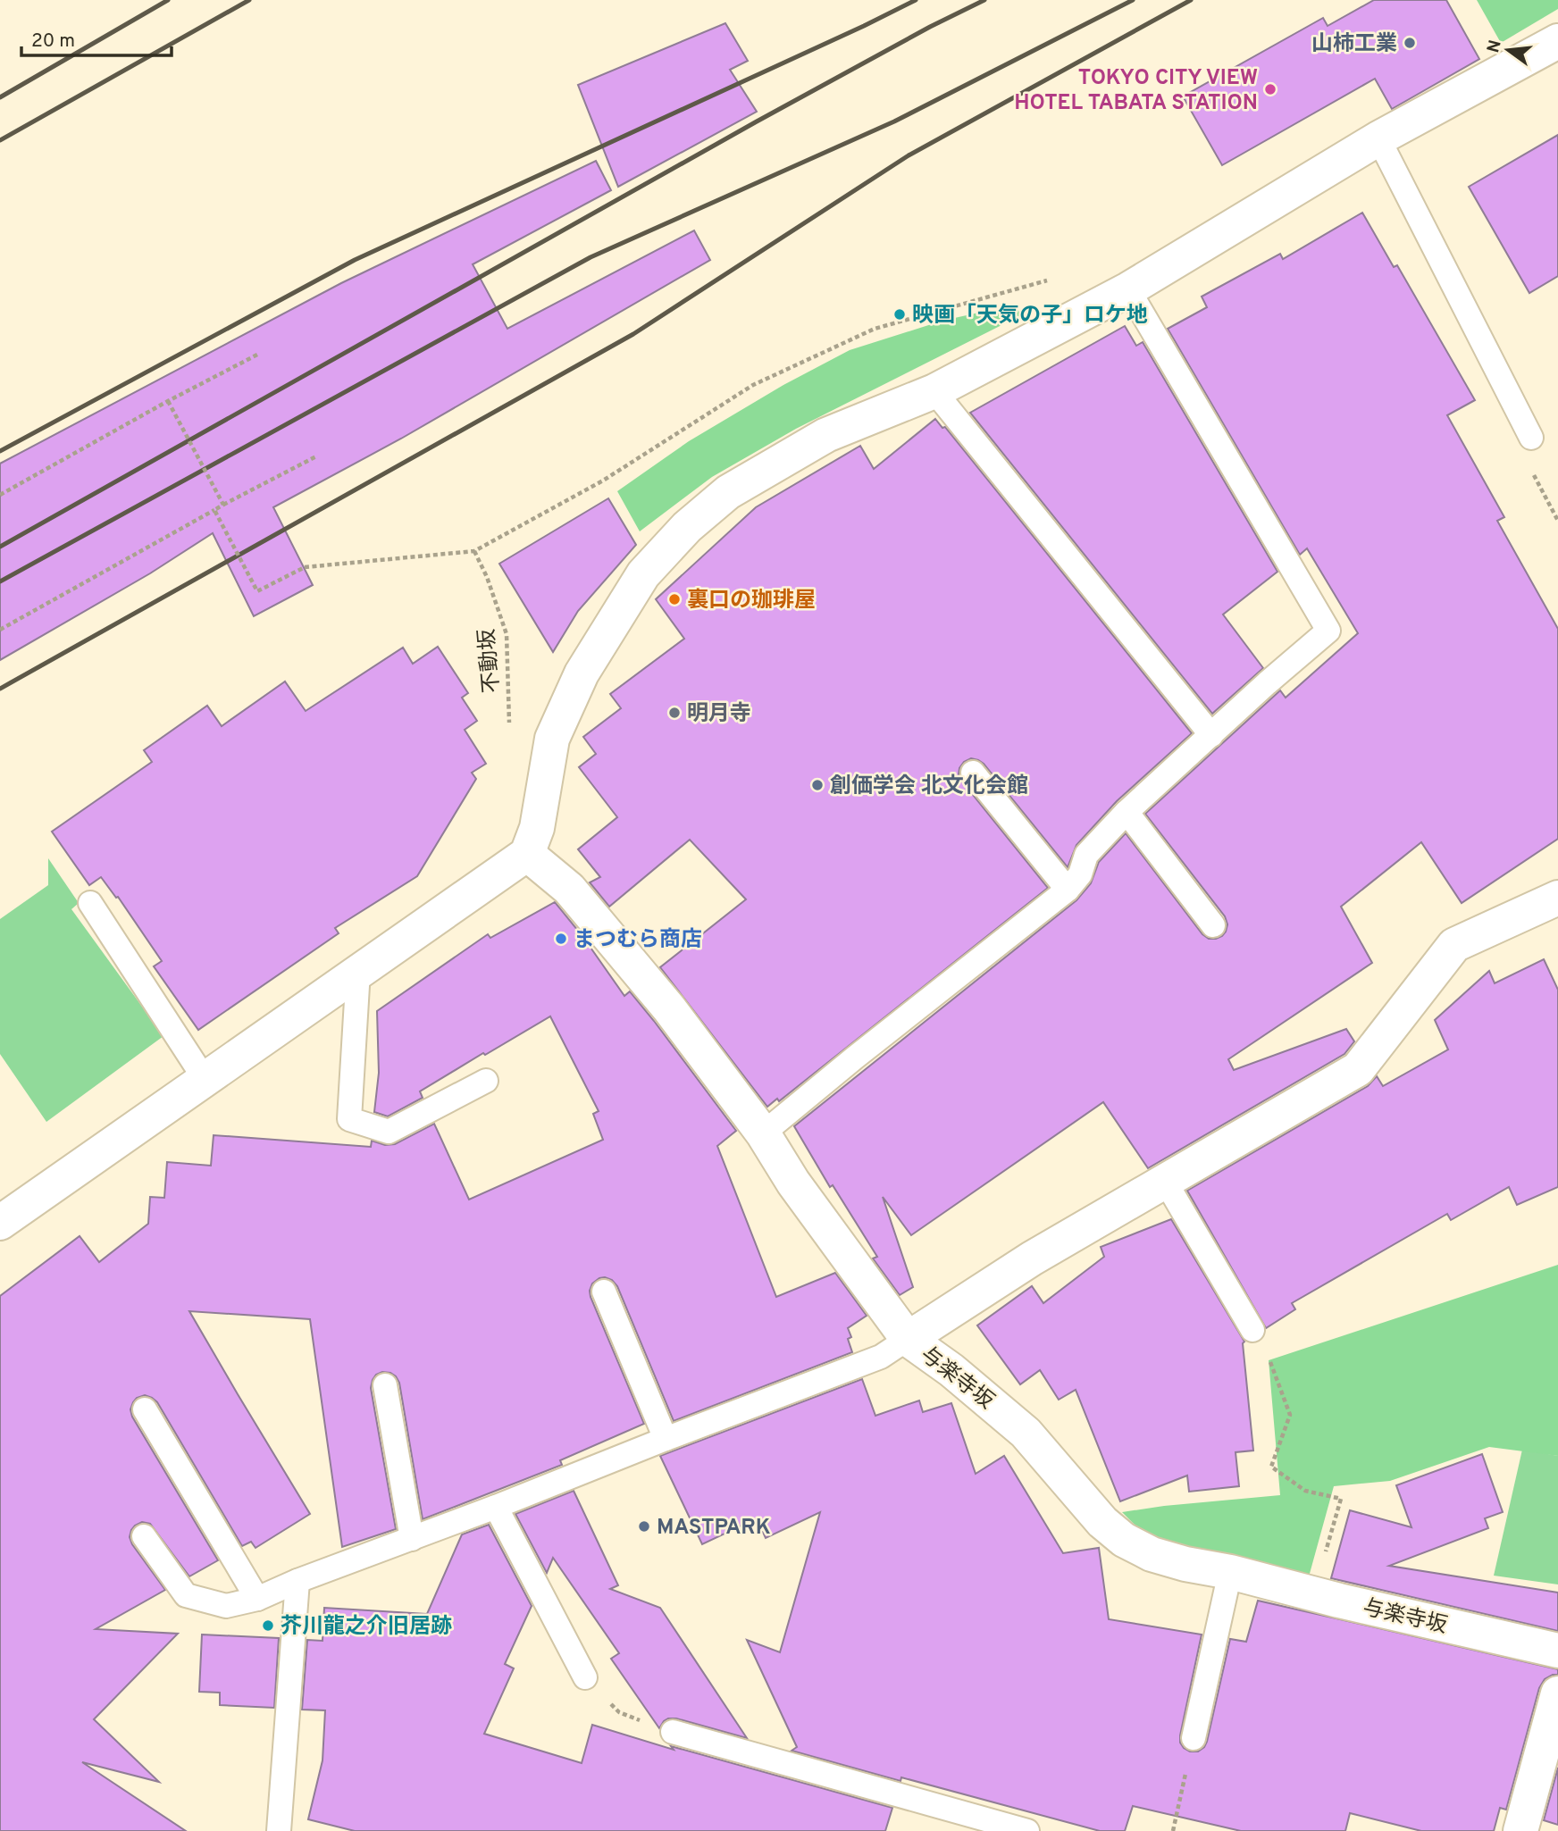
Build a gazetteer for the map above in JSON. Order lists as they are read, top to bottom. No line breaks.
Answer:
{"streets":{"street":["与楽寺坂"],"path":["不動坂"]},"places":["山柿工業","TOKYO CITY VIEW HOTEL TABATA STATION","映画「天気の子」ロケ地","裏口の珈琲屋","明月寺","創価学会 北文化会館","まつむら商店","MASTPARK","芥川龍之介旧居跡"],"scale_bar":"20 m","north":"left"}
